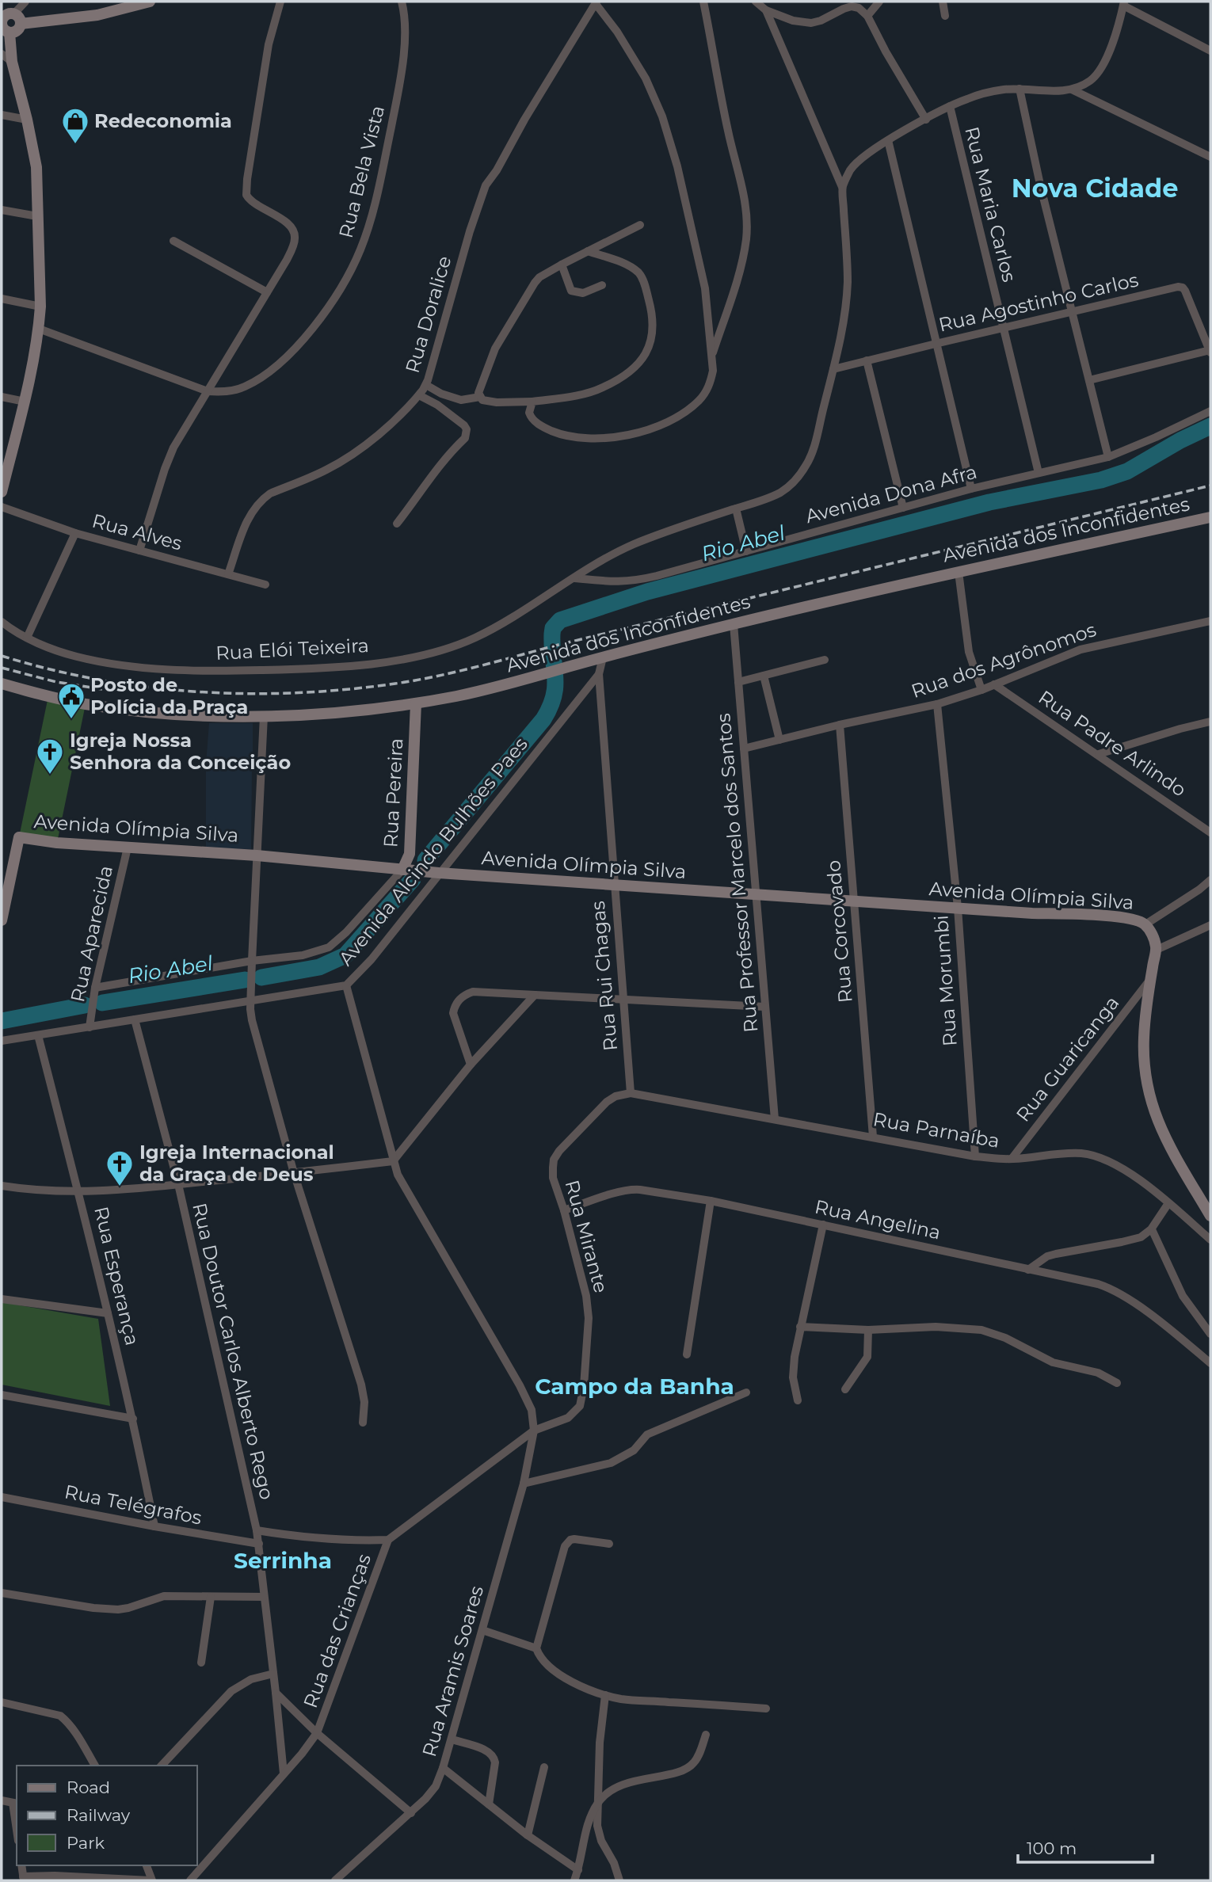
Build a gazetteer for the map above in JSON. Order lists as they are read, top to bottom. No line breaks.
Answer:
{"streets":{"main road":["Avenida dos Inconfidentes","Rua Pereira","Avenida Olímpia Silva"],"street":["Rua Bela Vista","Rua Maria Carlos","Rua Agostinho Carlos","Rua Doralice","Avenida Dona Afra","Rua Alves","Rua Elói Teixeira","Rua dos Agrônomos","Rua Padre Arlindo","Avenida Alcindo Bulhões Paes","Rua Professor Marcelo dos Santos","Rua Corcovado","Rua Aparecida","Rua Rui Chagas","Rua Morumbi","Rua Guaricanga","Rua Parnaíba","Rua Angelina","Rua Mirante","Rua Esperança","Rua Doutor Carlos Alberto Rego","Rua Telégrafos","Rua das Crianças","Rua Aramis Soares"]},"crossings":[["Rua Maria Carlos","Rua Agostinho Carlos"],["Rua Maria Carlos","Avenida Dona Afra"],["Rua Agostinho Carlos","Rua Elói Teixeira"],["Rua Doralice","Rua Alves"],["Avenida Dona Afra","Rua Elói Teixeira"],["Avenida dos Inconfidentes","Rua Pereira"],["Avenida dos Inconfidentes","Rua Professor Marcelo dos Santos"],["Avenida dos Inconfidentes","Rua Rui Chagas"],["Rua dos Agrônomos","Rua Padre Arlindo"],["Rua dos Agrônomos","Rua Professor Marcelo dos Santos"],["Rua dos Agrônomos","Rua Corcovado"],["Rua dos Agrônomos","Rua Morumbi"],["Rua Pereira","Avenida Olímpia Silva"],["Rua Pereira","Rua Aparecida"],["Avenida Olímpia Silva","Avenida Alcindo Bulhões Paes"],["Avenida Olímpia Silva","Rua Professor Marcelo dos Santos"],["Avenida Olímpia Silva","Rua Corcovado"],["Avenida Olímpia Silva","Rua Aparecida"],["Avenida Olímpia Silva","Rua Rui Chagas"],["Avenida Olímpia Silva","Rua Morumbi"],["Avenida Alcindo Bulhões Paes","Rua Aparecida"],["Avenida Alcindo Bulhões Paes","Rua Rui Chagas"],["Avenida Alcindo Bulhões Paes","Rua Esperança"],["Avenida Alcindo Bulhões Paes","Rua Doutor Carlos Alberto Rego"],["Rua Professor Marcelo dos Santos","Rua Parnaíba"],["Rua Corcovado","Rua Parnaíba"],["Rua Rui Chagas","Rua Parnaíba"],["Rua Rui Chagas","Rua Mirante"],["Rua Morumbi","Rua Parnaíba"],["Rua Guaricanga","Rua Parnaíba"],["Rua Parnaíba","Rua Mirante"],["Rua Angelina","Rua Mirante"],["Rua Mirante","Rua das Crianças"],["Rua Mirante","Rua Aramis Soares"],["Rua Esperança","Rua Telégrafos"],["Rua Doutor Carlos Alberto Rego","Rua Telégrafos"],["Rua Doutor Carlos Alberto Rego","Rua das Crianças"]],"districts":["Nova Cidade","Campo da Banha","Serrinha"],"water":["Rio Abel"],"places":{"shop":["Redeconomia"],"public building":["Posto de Polícia da Praça"],"church":["Igreja Nossa Senhora da Conceição","Igreja Internacional da Graça de Deus"]},"legend":["Road","Railway","Park"],"scale_bar":"100 m"}
